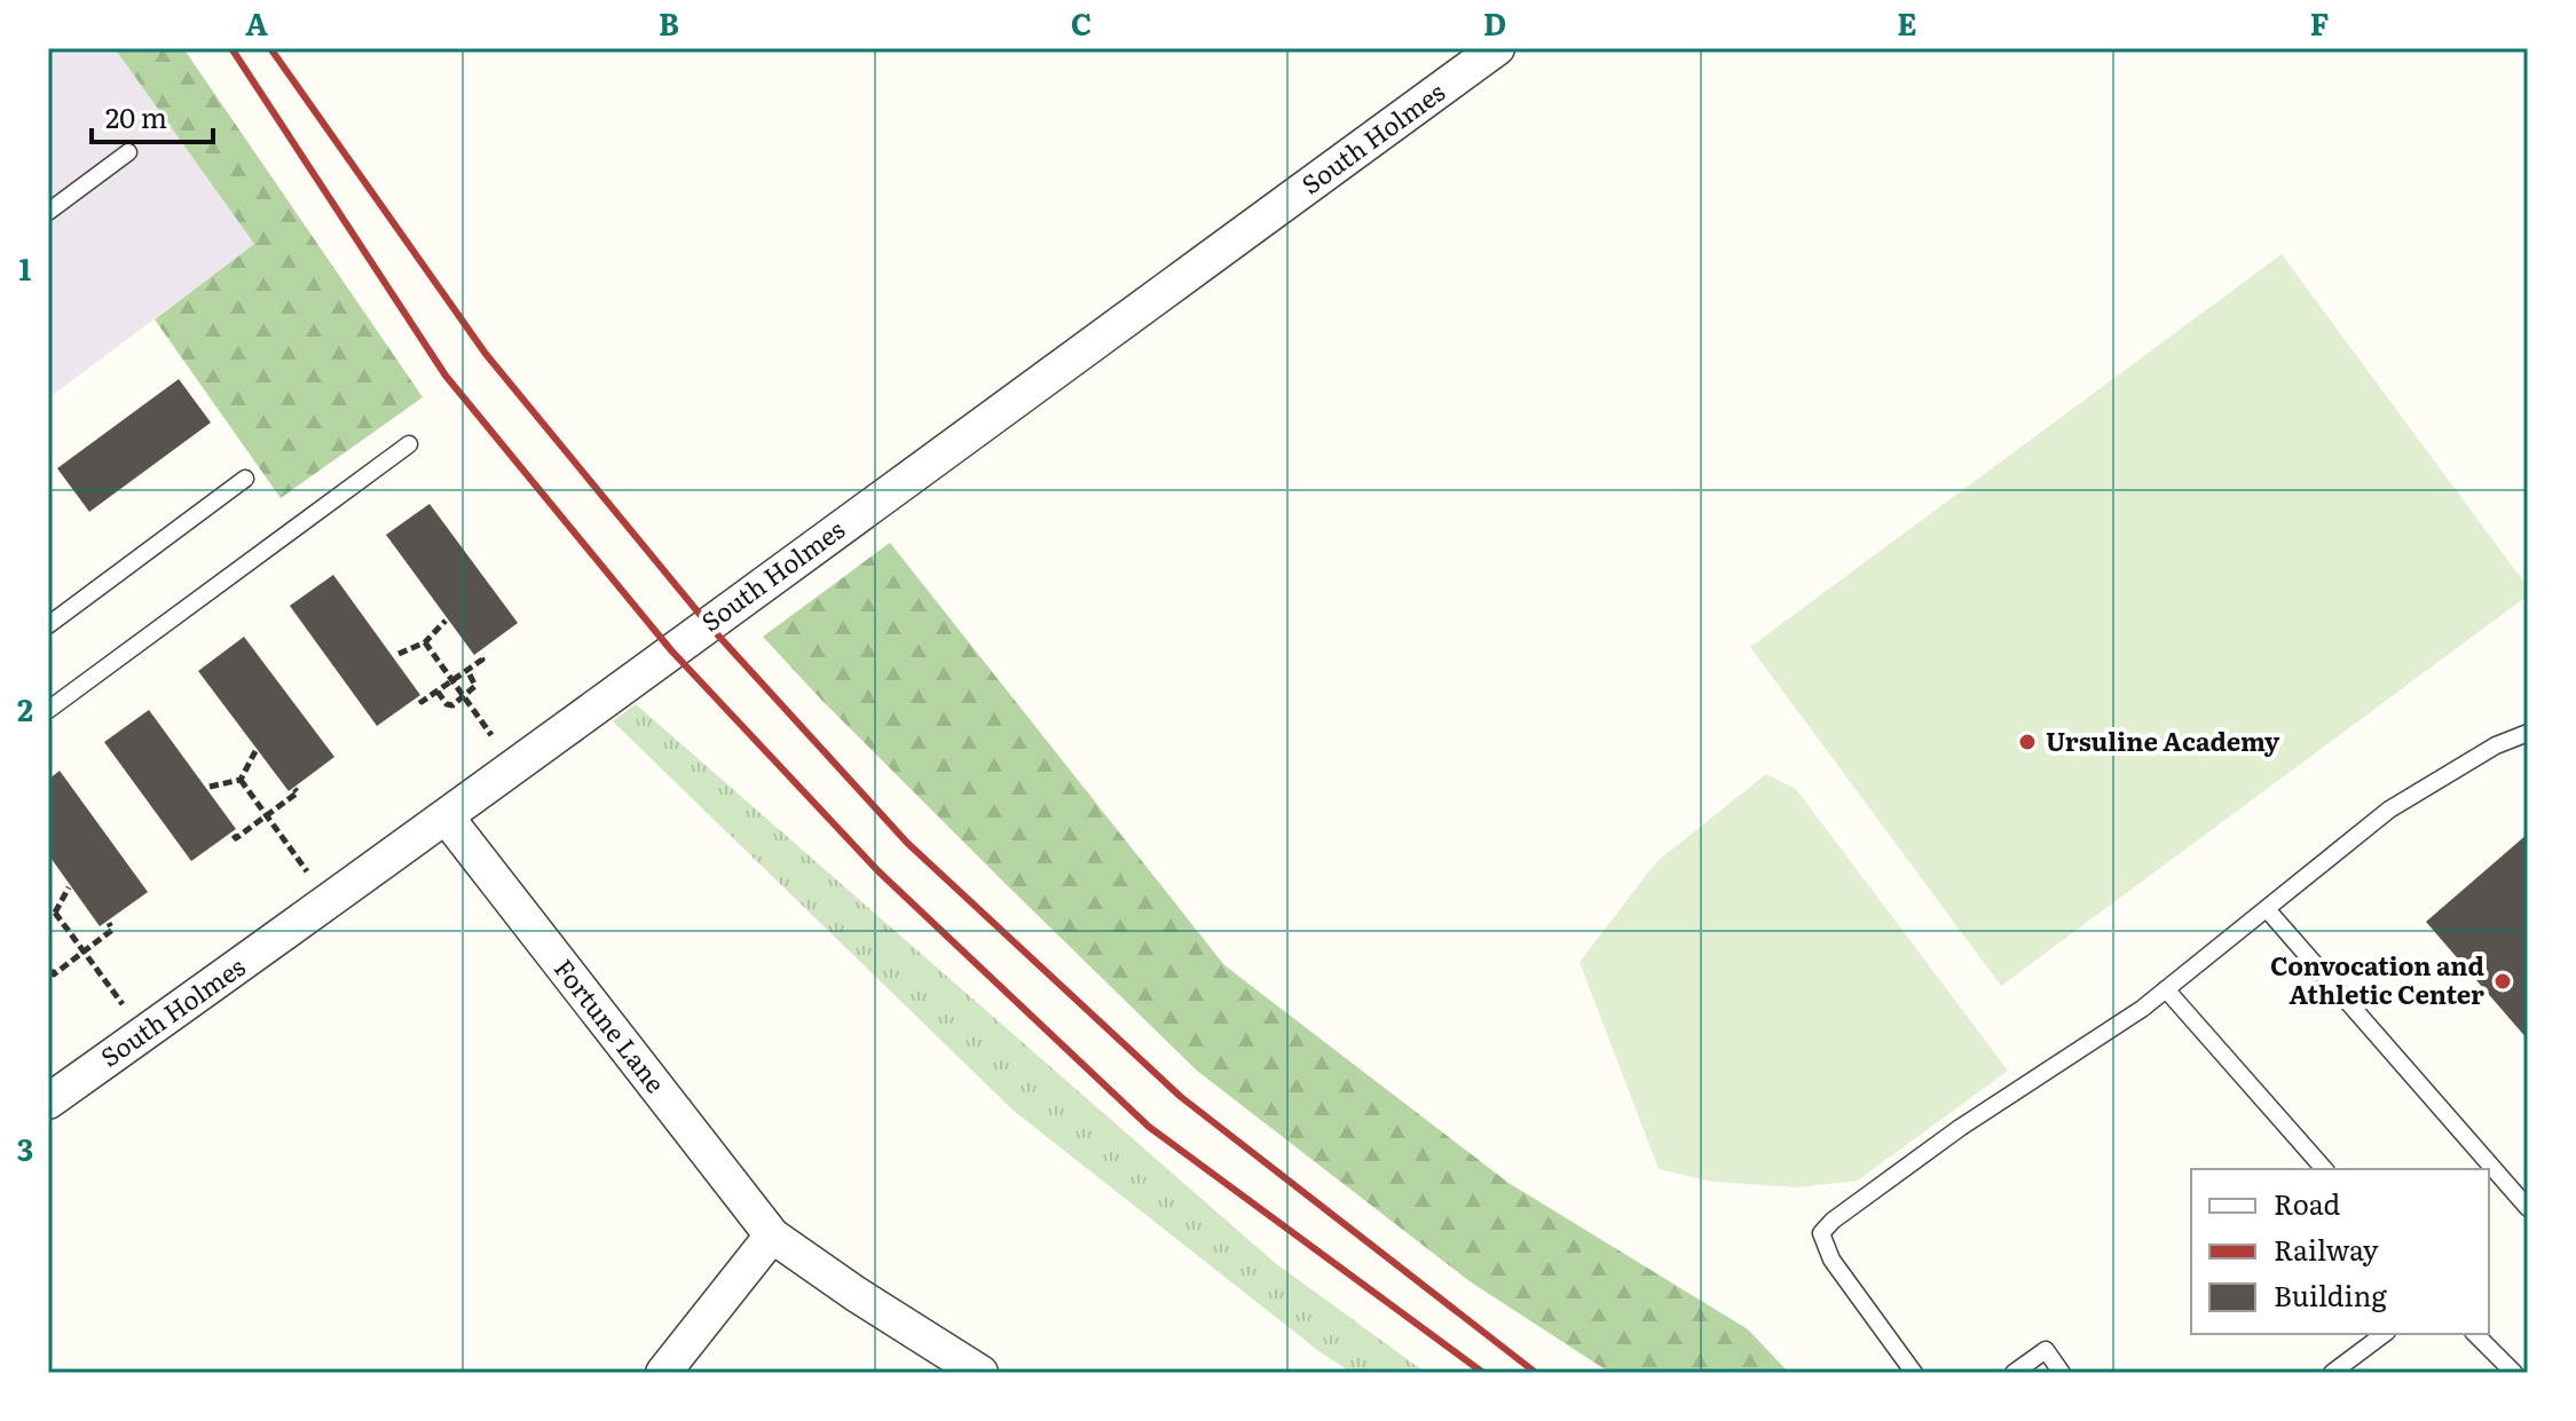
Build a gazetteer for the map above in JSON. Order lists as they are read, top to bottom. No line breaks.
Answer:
{"streets":{"street":["South Holmes","Fortune Lane"]},"crossings":[["South Holmes","Fortune Lane"]],"places":["Ursuline Academy","Convocation and Athletic Center"],"legend":["Road","Railway","Building"],"scale_bar":"20 m","grid":{"columns":["A","B","C","D","E","F"],"rows":["1","2","3"]}}
